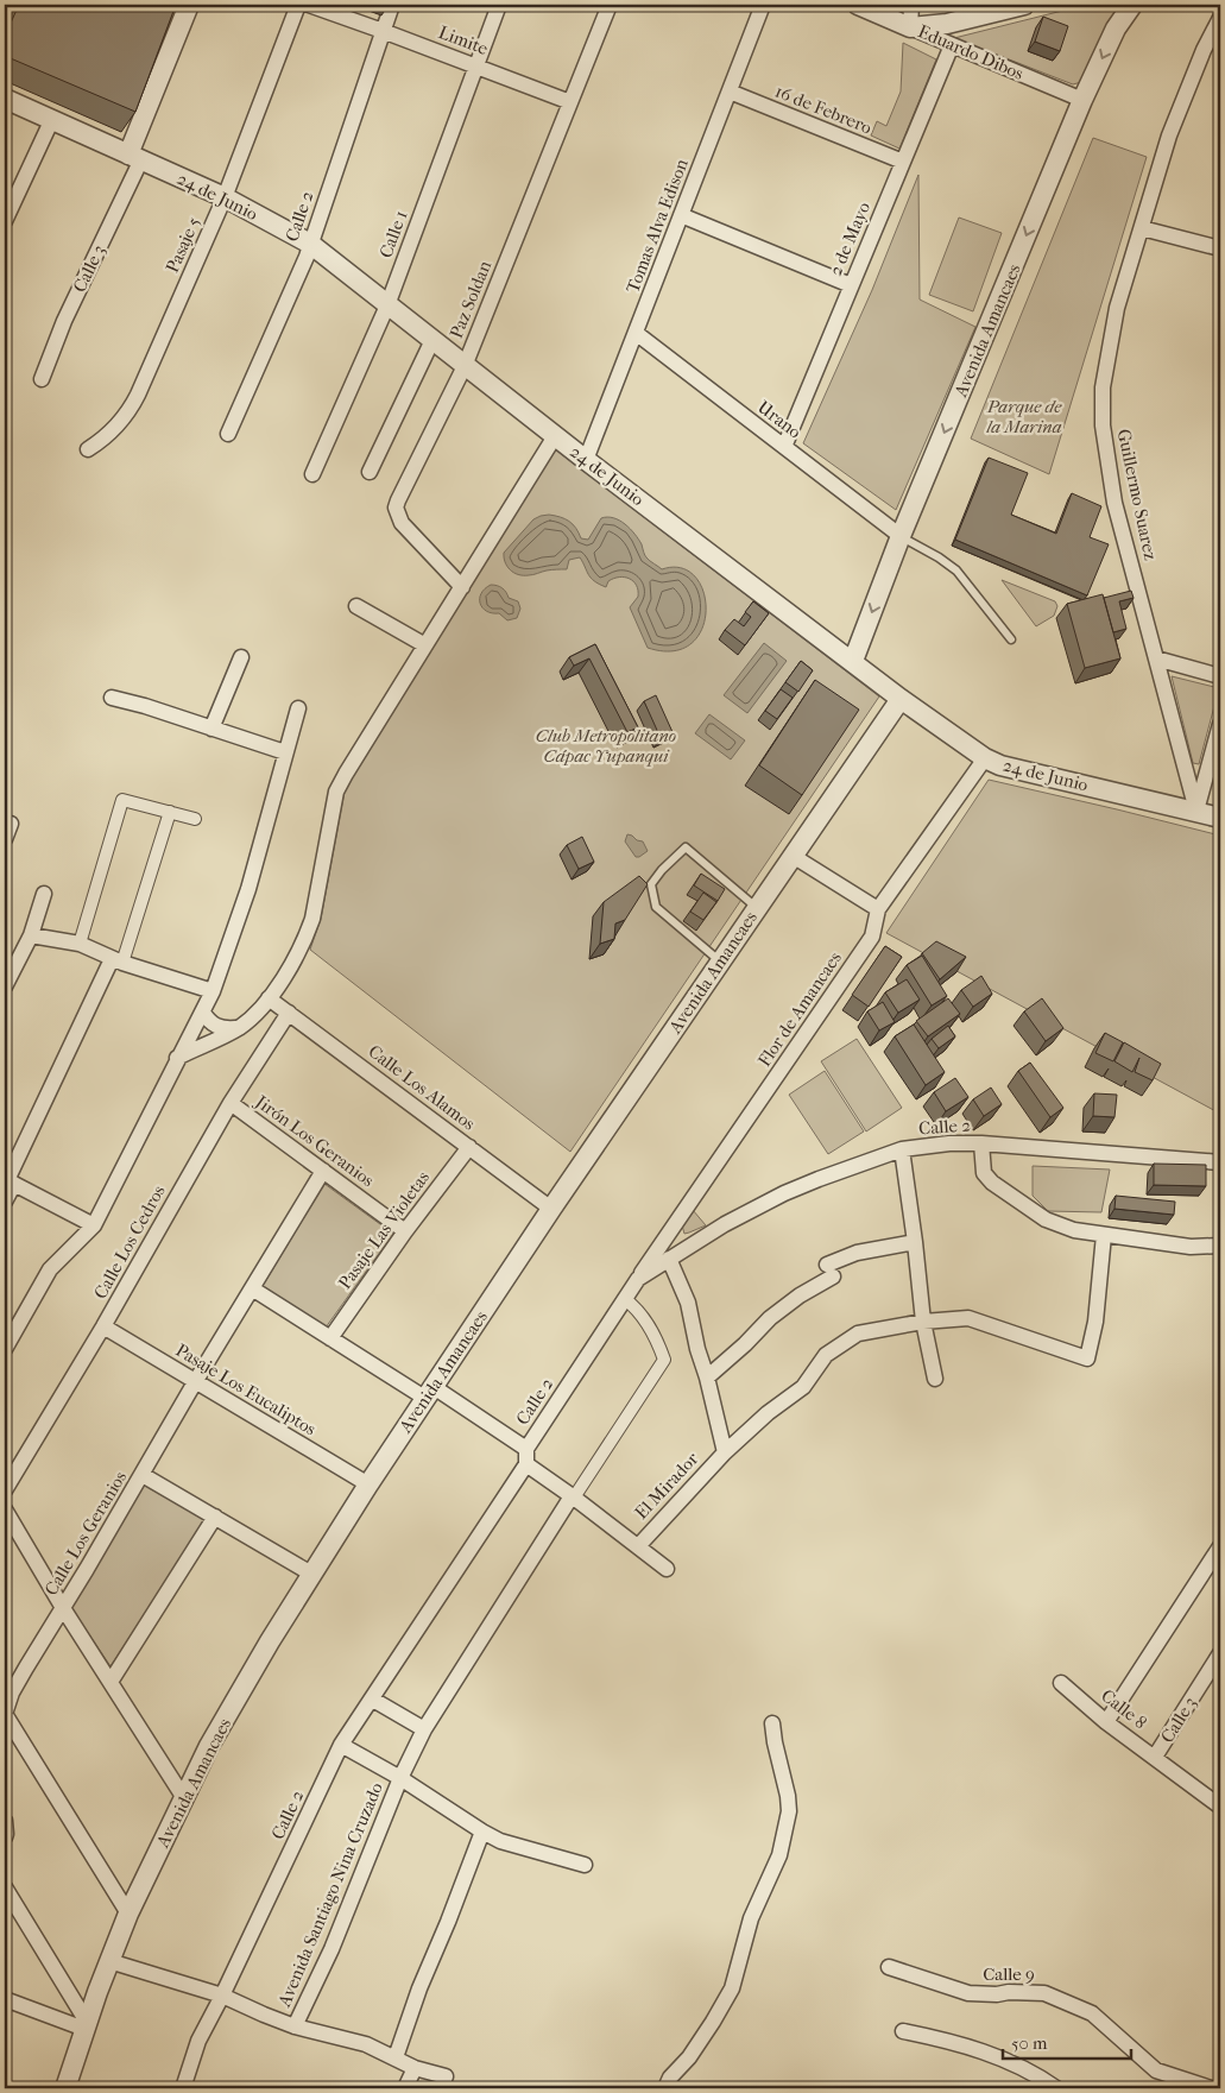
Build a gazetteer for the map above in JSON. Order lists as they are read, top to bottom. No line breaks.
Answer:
{"streets":{"street":["Limite","Eduardo Dibos","16 de Febrero","24 de Junio","Calle 2","Tomas Alva Edison","Calle 1","2 de Mayo","Pasaje 5","Calle 3","Paz Soldan","Avenida Amancaes","Urano","Guillermo Suarez","Flor de Amancaes","Calle Los Alamos","Jirón Los Geranios","Pasaje Las Violetas","Calle Los Cedros","Pasaje Los Eucaliptos","El Mirador","Calle Los Geranios","Calle 8","Avenida Santiago Nina Cruzado","Calle 9"]},"crossings":[["Limite","Calle 2"],["Limite","Calle 1"],["Limite","Paz Soldan"],["Eduardo Dibos","2 de Mayo"],["Eduardo Dibos","Avenida Amancaes"],["16 de Febrero","Tomas Alva Edison"],["16 de Febrero","2 de Mayo"],["24 de Junio","Calle 2"],["24 de Junio","Tomas Alva Edison"],["24 de Junio","Calle 1"],["24 de Junio","Pasaje 5"],["24 de Junio","Calle 3"],["24 de Junio","Paz Soldan"],["24 de Junio","Avenida Amancaes"],["24 de Junio","Guillermo Suarez"],["24 de Junio","Flor de Amancaes"],["Calle 2","Flor de Amancaes"],["Tomas Alva Edison","Urano"],["2 de Mayo","Urano"],["Calle 3","Calle 8"],["Avenida Amancaes","Urano"],["Avenida Amancaes","Calle Los Alamos"],["Avenida Amancaes","Pasaje Los Eucaliptos"],["Avenida Amancaes","Calle Los Geranios"],["Calle Los Alamos","Pasaje Las Violetas"],["Calle Los Alamos","Calle Los Cedros"],["Jirón Los Geranios","Pasaje Las Violetas"],["Jirón Los Geranios","Calle Los Cedros"],["Jirón Los Geranios","Calle Los Geranios"],["Calle Los Cedros","Pasaje Los Eucaliptos"],["Pasaje Los Eucaliptos","Calle Los Geranios"]],"parks":["Parque de la Marina","Club Metropolitano Cápac Yupanqui"],"scale_bar":"50 m"}
